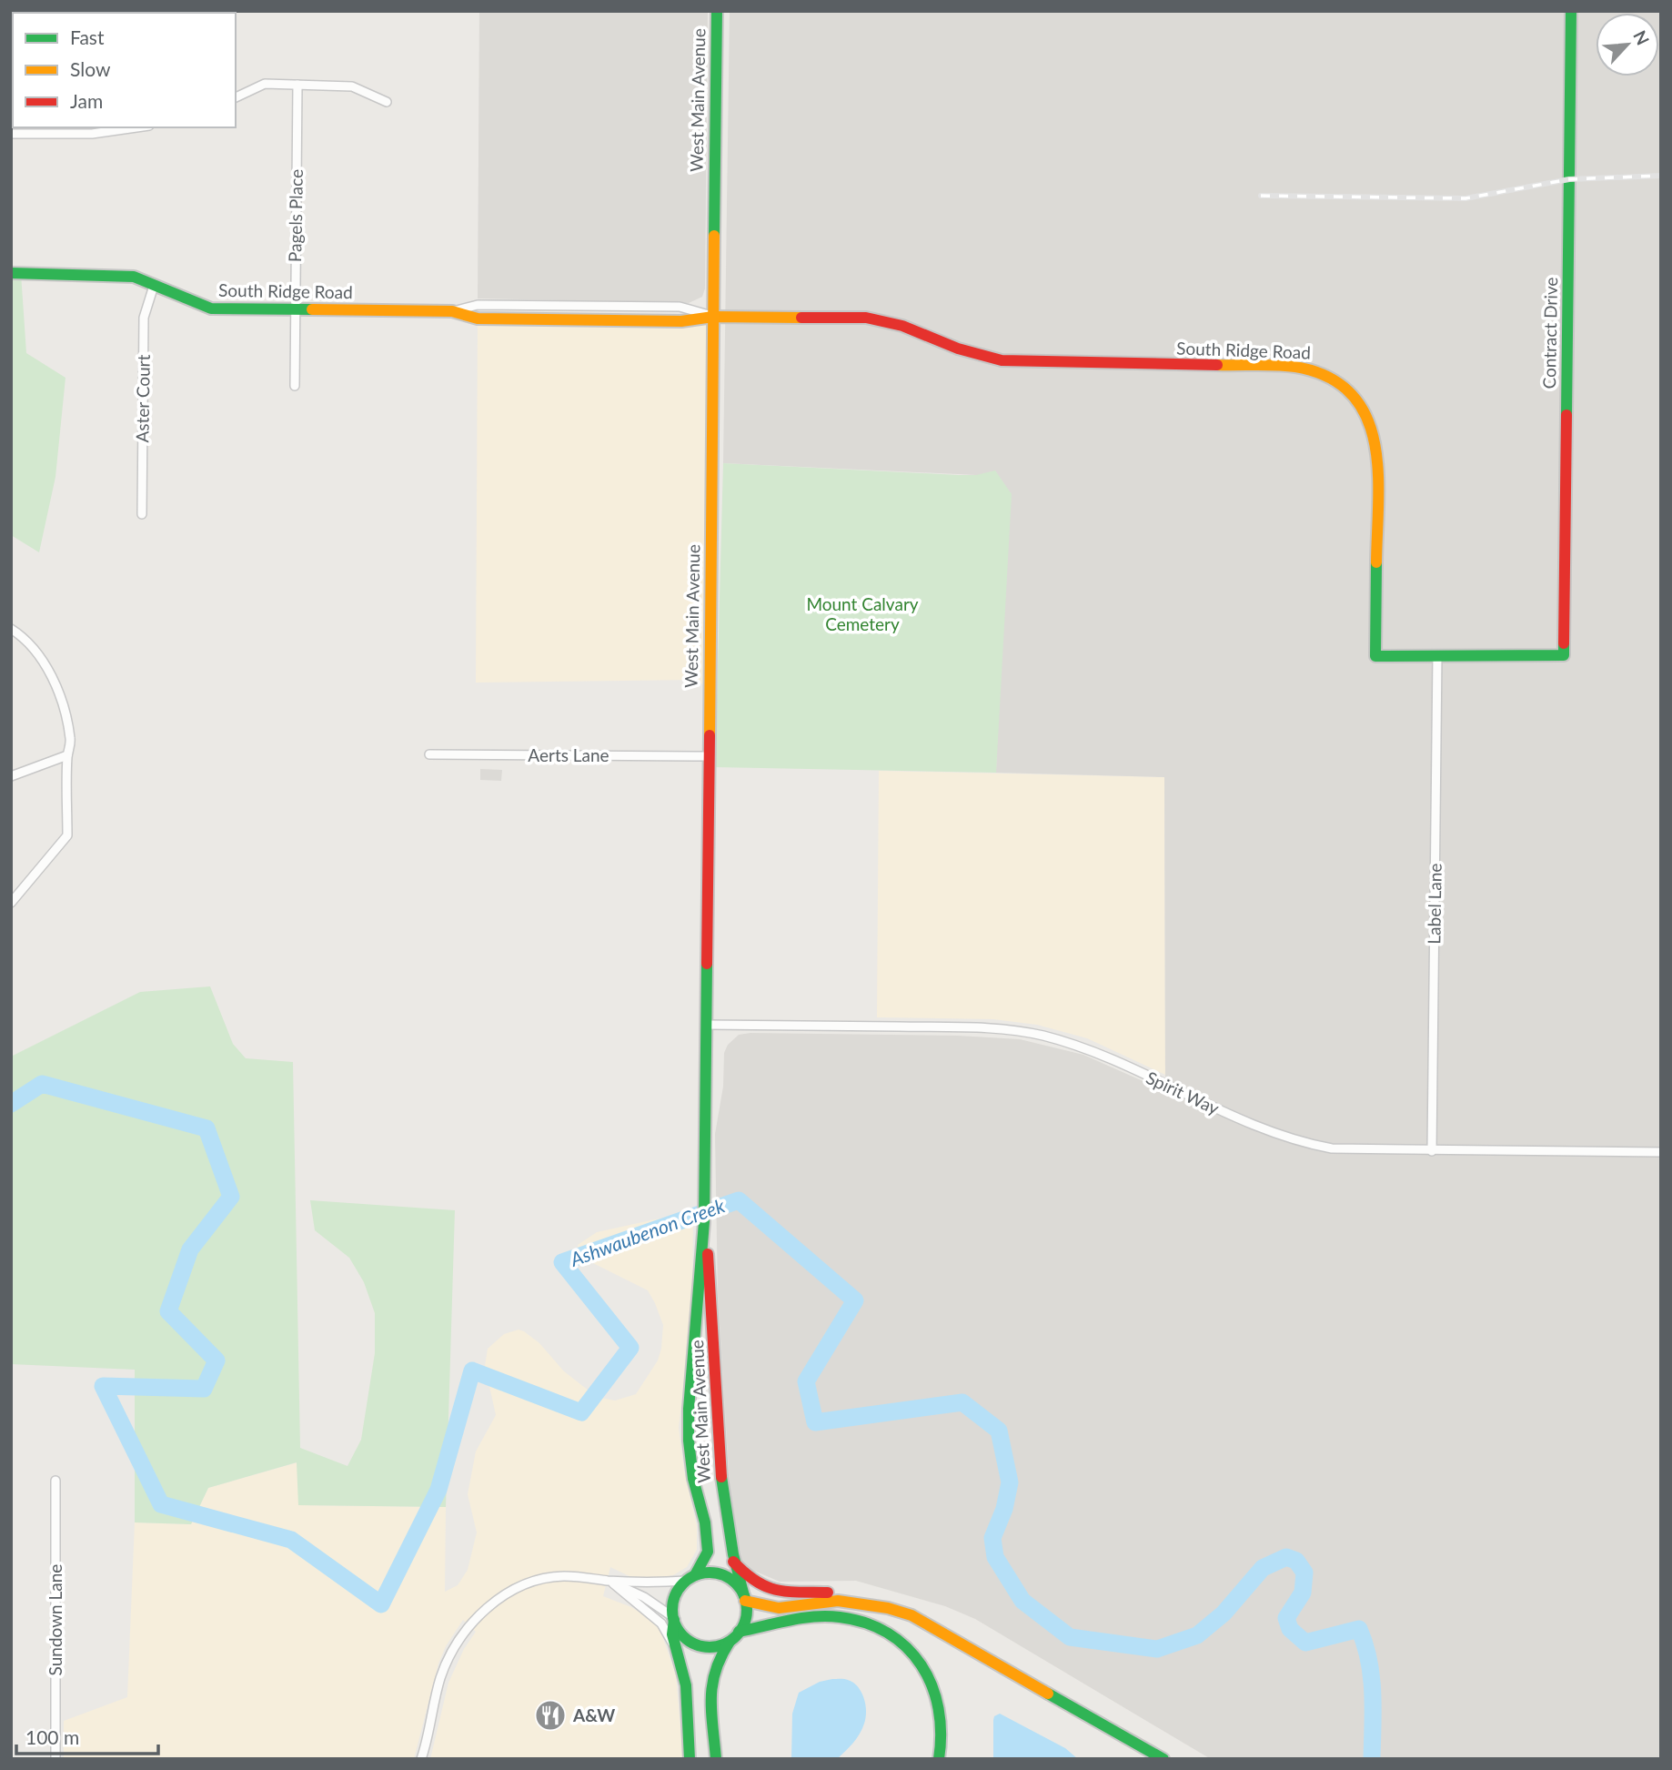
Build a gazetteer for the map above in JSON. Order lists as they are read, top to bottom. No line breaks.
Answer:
{"streets":{"main road":["West Main Avenue","South Ridge Road","Contract Drive"],"street":["Pagels Place","Aster Court","Aerts Lane","Label Lane","Spirit Way","Sundown Lane"]},"crossings":[["West Main Avenue","South Ridge Road"],["West Main Avenue","Aerts Lane"],["West Main Avenue","Spirit Way"],["Pagels Place","South Ridge Road"],["South Ridge Road","Contract Drive"],["South Ridge Road","Aster Court"],["South Ridge Road","Label Lane"],["Label Lane","Spirit Way"]],"water":["Ashwaubenon Creek"],"parks":["Mount Calvary Cemetery"],"places":{"restaurant":["A&W"]},"legend":["Fast","Slow","Jam"],"scale_bar":"100 m","north":"top right"}
